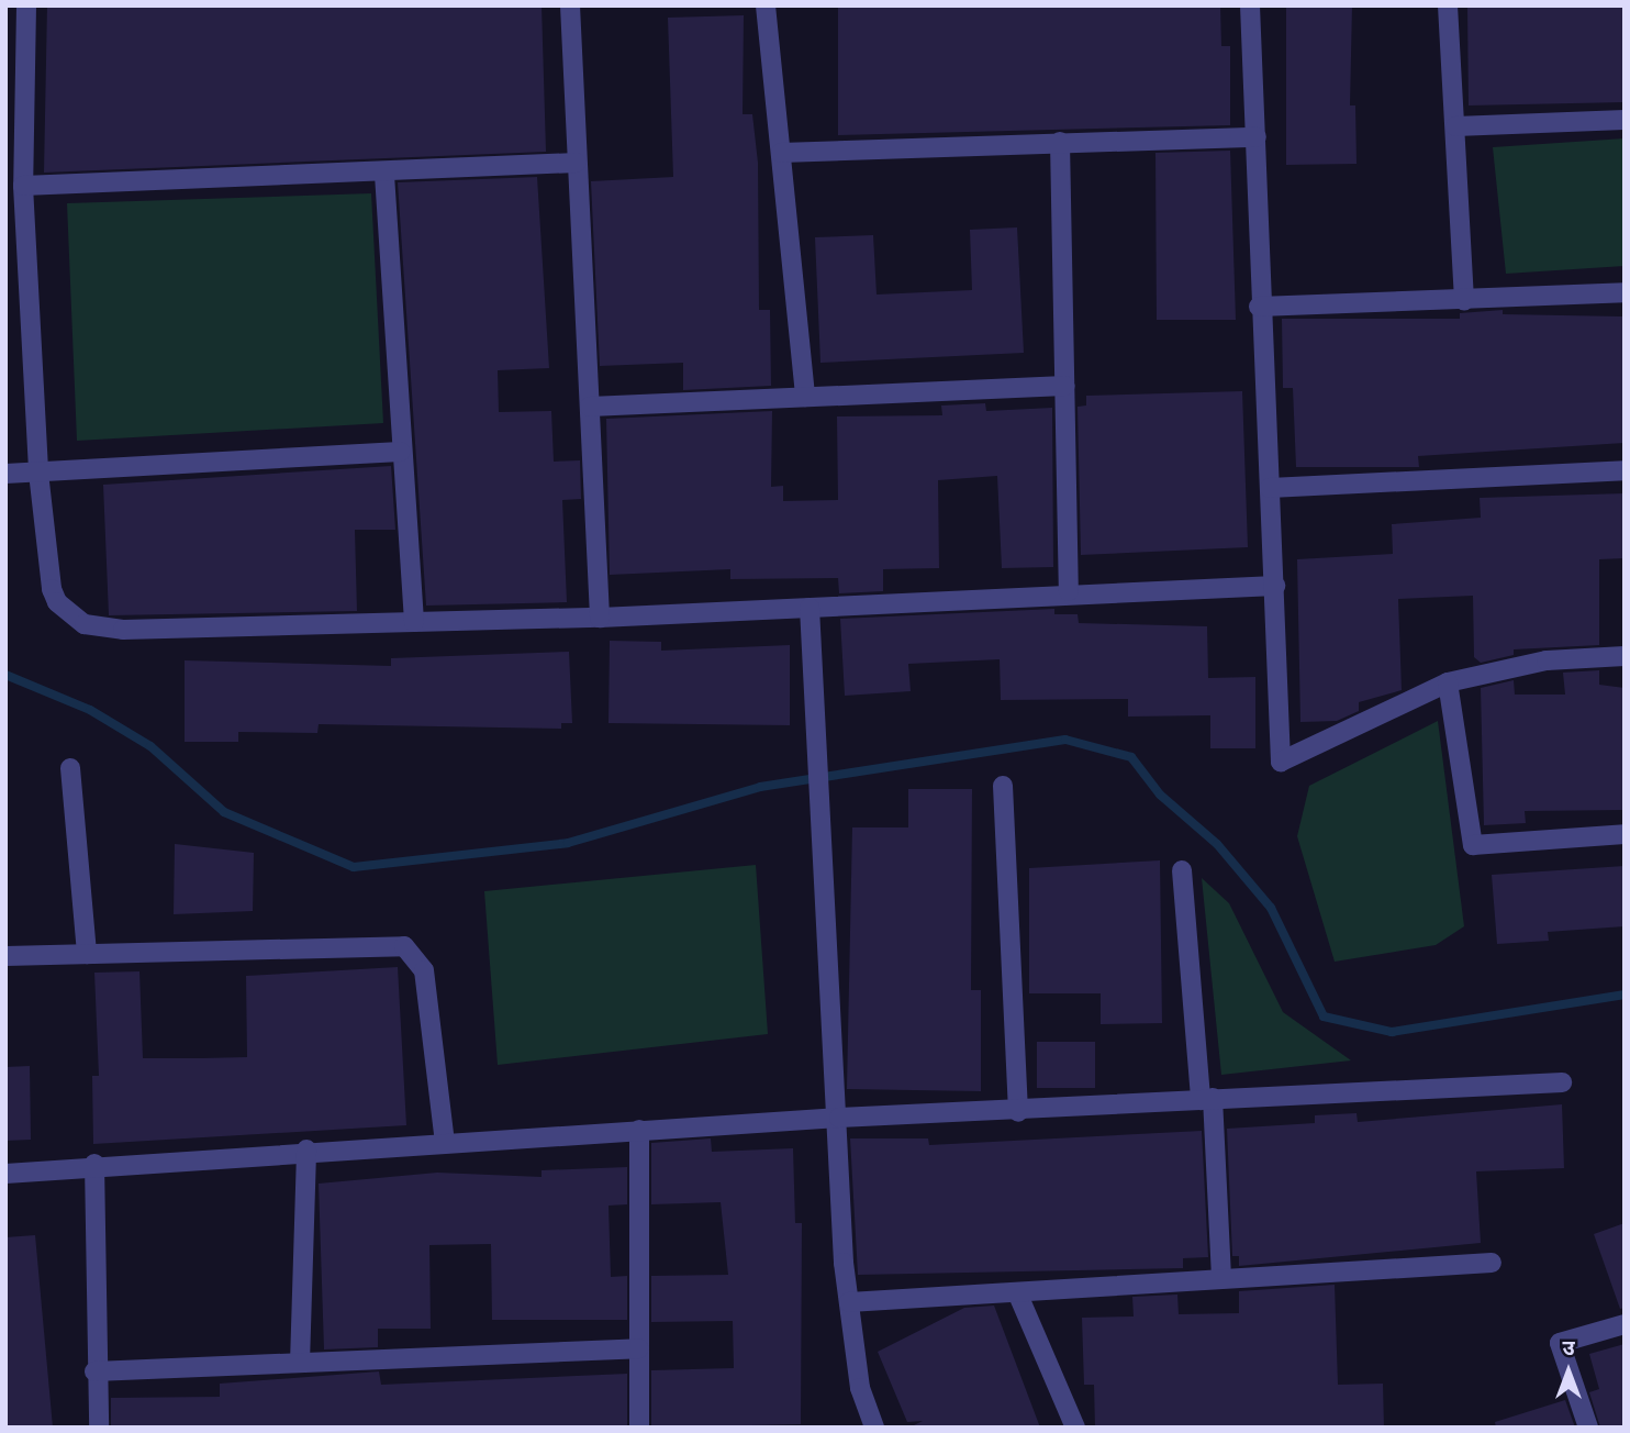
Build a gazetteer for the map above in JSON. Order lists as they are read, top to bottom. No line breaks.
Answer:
{"north":"top"}
